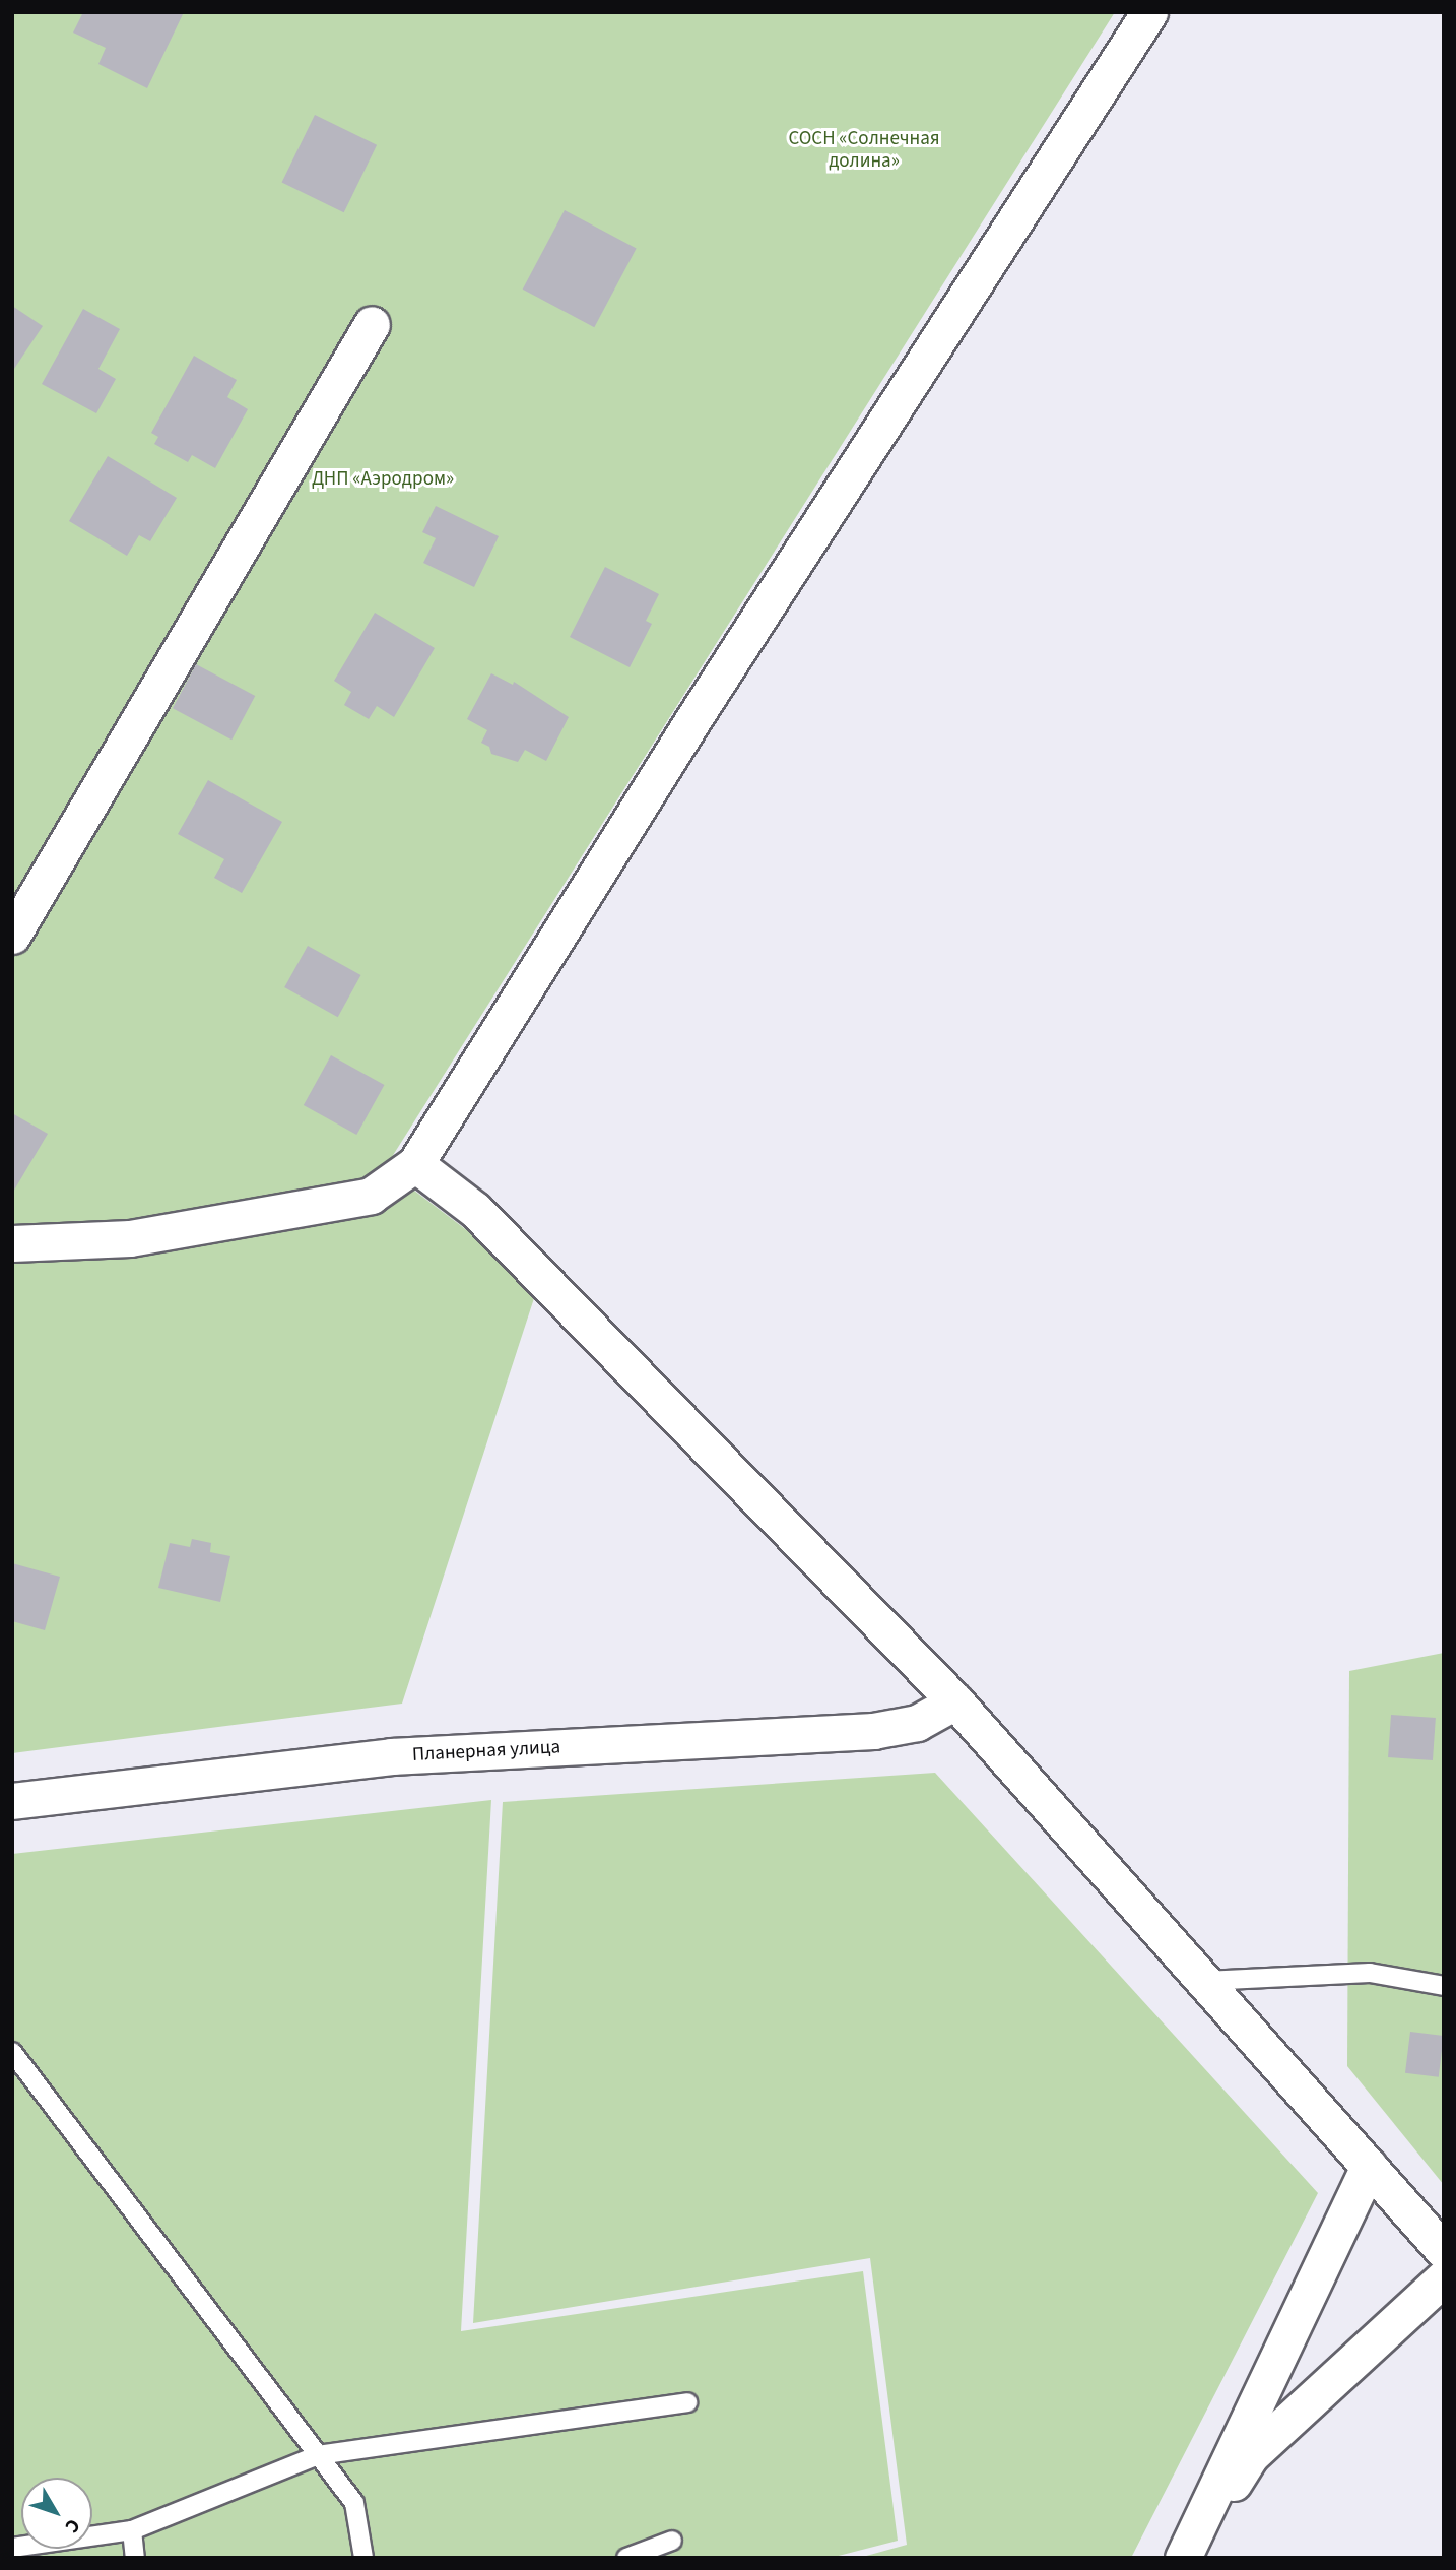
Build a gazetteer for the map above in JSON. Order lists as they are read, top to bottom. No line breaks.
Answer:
{"streets":{"street":["Планерная улица"]},"parks":["СОСН «Солнечная долина»","ДНП «Аэродром»"],"north":"bottom right"}
